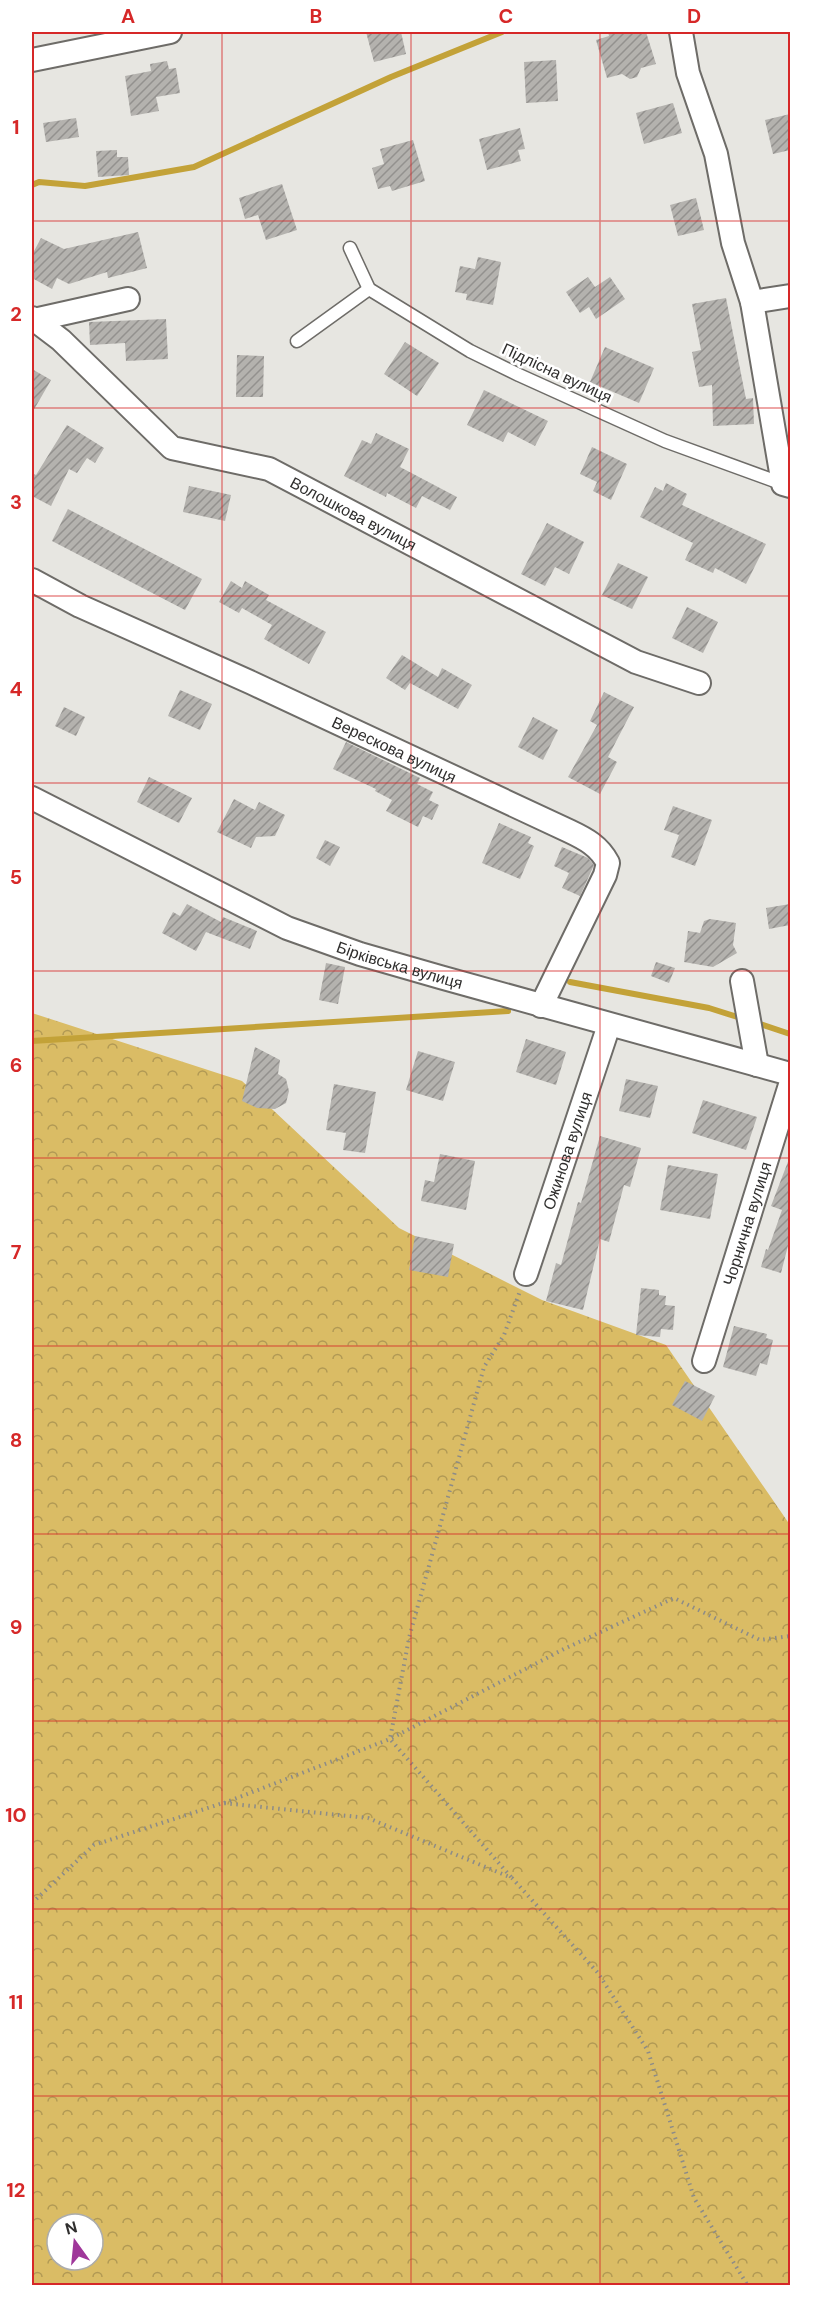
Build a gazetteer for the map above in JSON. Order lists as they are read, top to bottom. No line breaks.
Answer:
{"streets":{"street":["Волошкова вулиця","Верескова вулиця","Бірківська вулиця","Ожинова вулиця","Чорнична вулиця"],"lane":["Підлісна вулиця"]},"crossings":[["Верескова вулиця","Бірківська вулиця"],["Бірківська вулиця","Ожинова вулиця"]],"north":"top","grid":{"columns":["A","B","C","D"],"rows":["1","2","3","4","5","6","7","8","9","10","11","12"]}}
